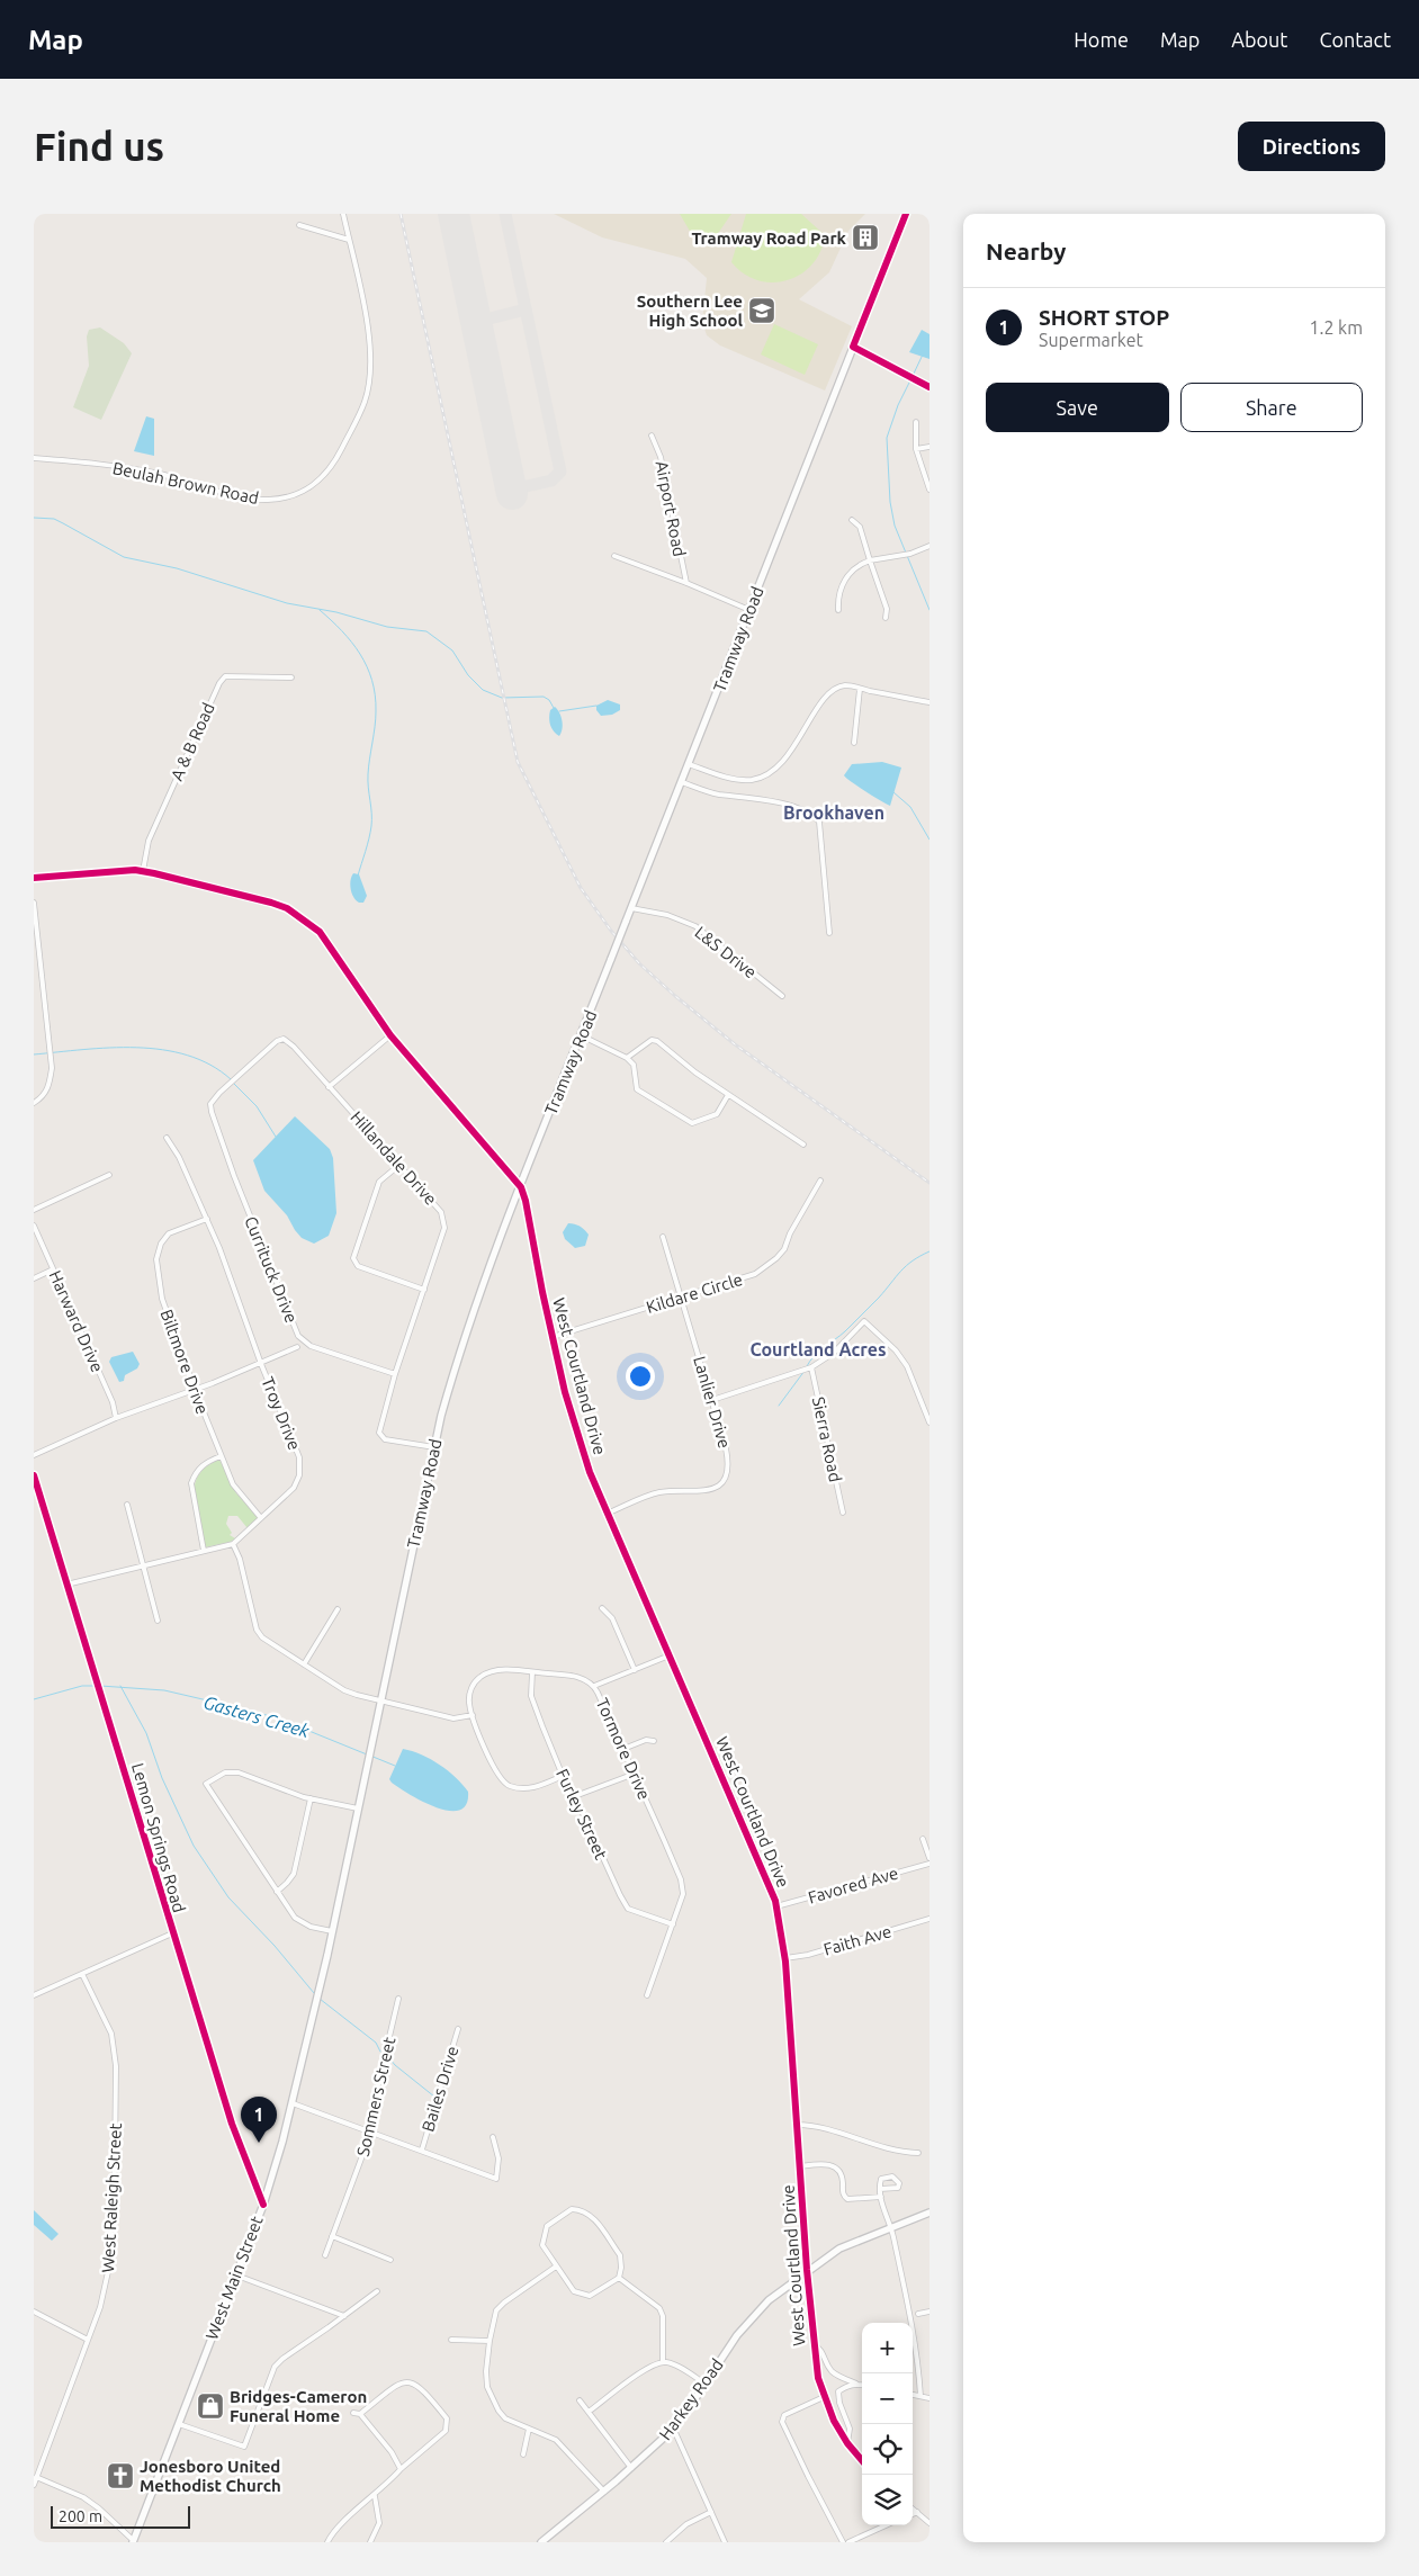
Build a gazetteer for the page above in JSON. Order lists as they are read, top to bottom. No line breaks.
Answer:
{"streets":{"main road":["Tramway Road","Lemon Springs Road","West Main Street","Harkey Road"],"street":["Beulah Brown Road","Airport Road","A & B Road","L&S Drive","Hillandale Drive","Currituck Drive","Kildare Circle","Harward Drive","Biltmore Drive","West Courtland Drive","Lanlier Drive","Troy Drive","Sierra Road","Tormore Drive","Furley Street","Favored Ave","Faith Ave","Bailes Drive","Sommers Street","West Raleigh Street"]},"crossings":[["Airport Road","Tramway Road"],["Tramway Road","L&S Drive"],["Tramway Road","Hillandale Drive"],["Tramway Road","West Courtland Drive"],["Tramway Road","West Main Street"],["Hillandale Drive","Currituck Drive"],["Kildare Circle","West Courtland Drive"],["Kildare Circle","Lanlier Drive"],["Biltmore Drive","Troy Drive"],["West Courtland Drive","Lanlier Drive"],["West Courtland Drive","Favored Ave"],["West Courtland Drive","Faith Ave"],["West Courtland Drive","Harkey Road"],["Troy Drive","Lemon Springs Road"],["Tormore Drive","Furley Street"],["Lemon Springs Road","West Main Street"]],"districts":["Brookhaven","Courtland Acres"],"water":["Gasters Creek"],"places":{"building":["Tramway Road Park"],"school or university":["Southern Lee High School"],"shop":["Bridges-Cameron Funeral Home"],"church":["Jonesboro United Methodist Church"]},"scale_bar":"200 m","page":{"header":"Map","nav":["Home","Map","About","Contact"],"buttons":["Directions",["Save","Share"]],"title":"Find us","heading":"Nearby","list":[{"mark":"1","name":"SHORT STOP","note":"Supermarket","value":"1.2 km"}],"pins":"1","map_buttons":["+","−"],"scale":"200 m"}}
